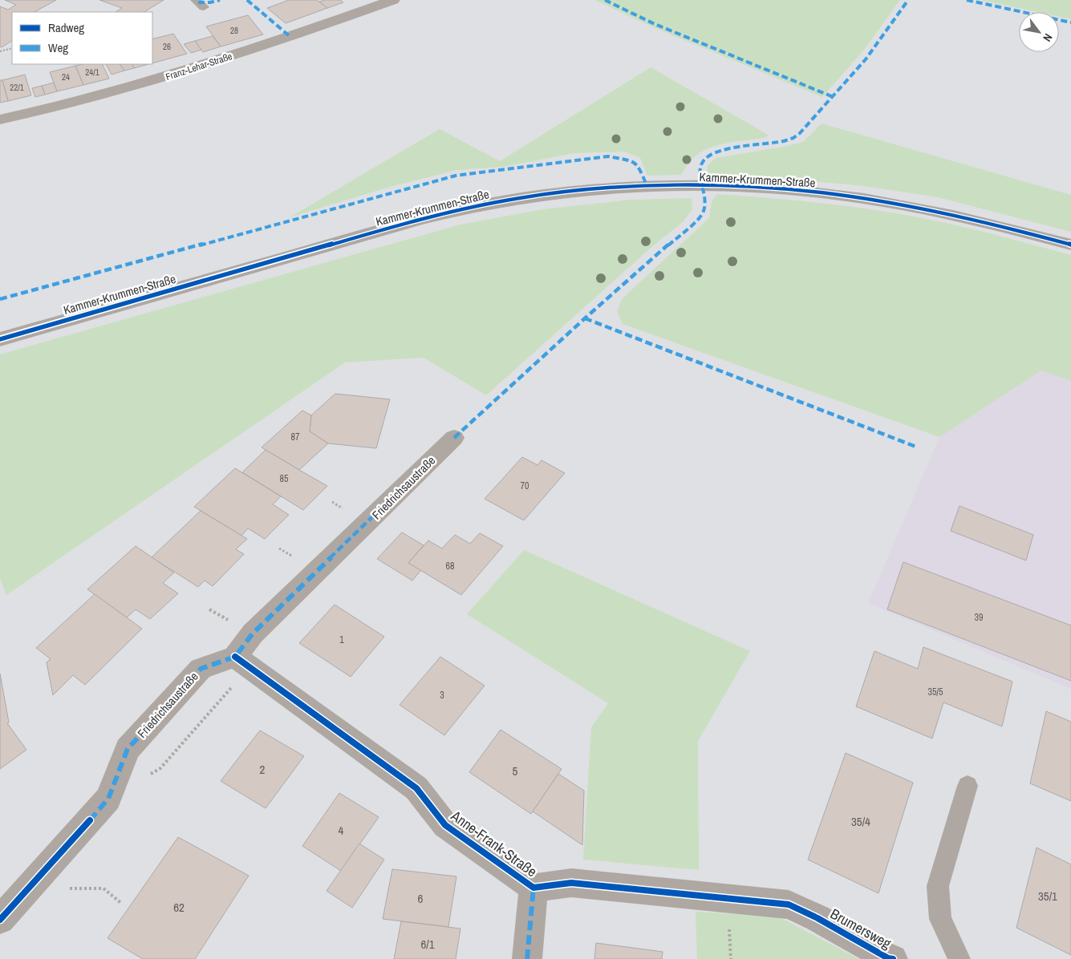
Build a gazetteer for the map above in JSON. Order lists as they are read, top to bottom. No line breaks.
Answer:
{"streets":{"street":["Franz-Lehar-Straße","Kammer-Krummen-Straße","Friedrichsaustraße","Anne-Frank-Straße","Brumersweg"]},"crossings":[["Friedrichsaustraße","Anne-Frank-Straße"],["Anne-Frank-Straße","Brumersweg"]],"house_numbers":["28","26","24/1","24","22/1","87","85","70","68","39","1","35/5","3","2","5","35/4","4","35/1","6","62","6/1"],"legend":["Radweg","Weg"],"north":"bottom right"}
